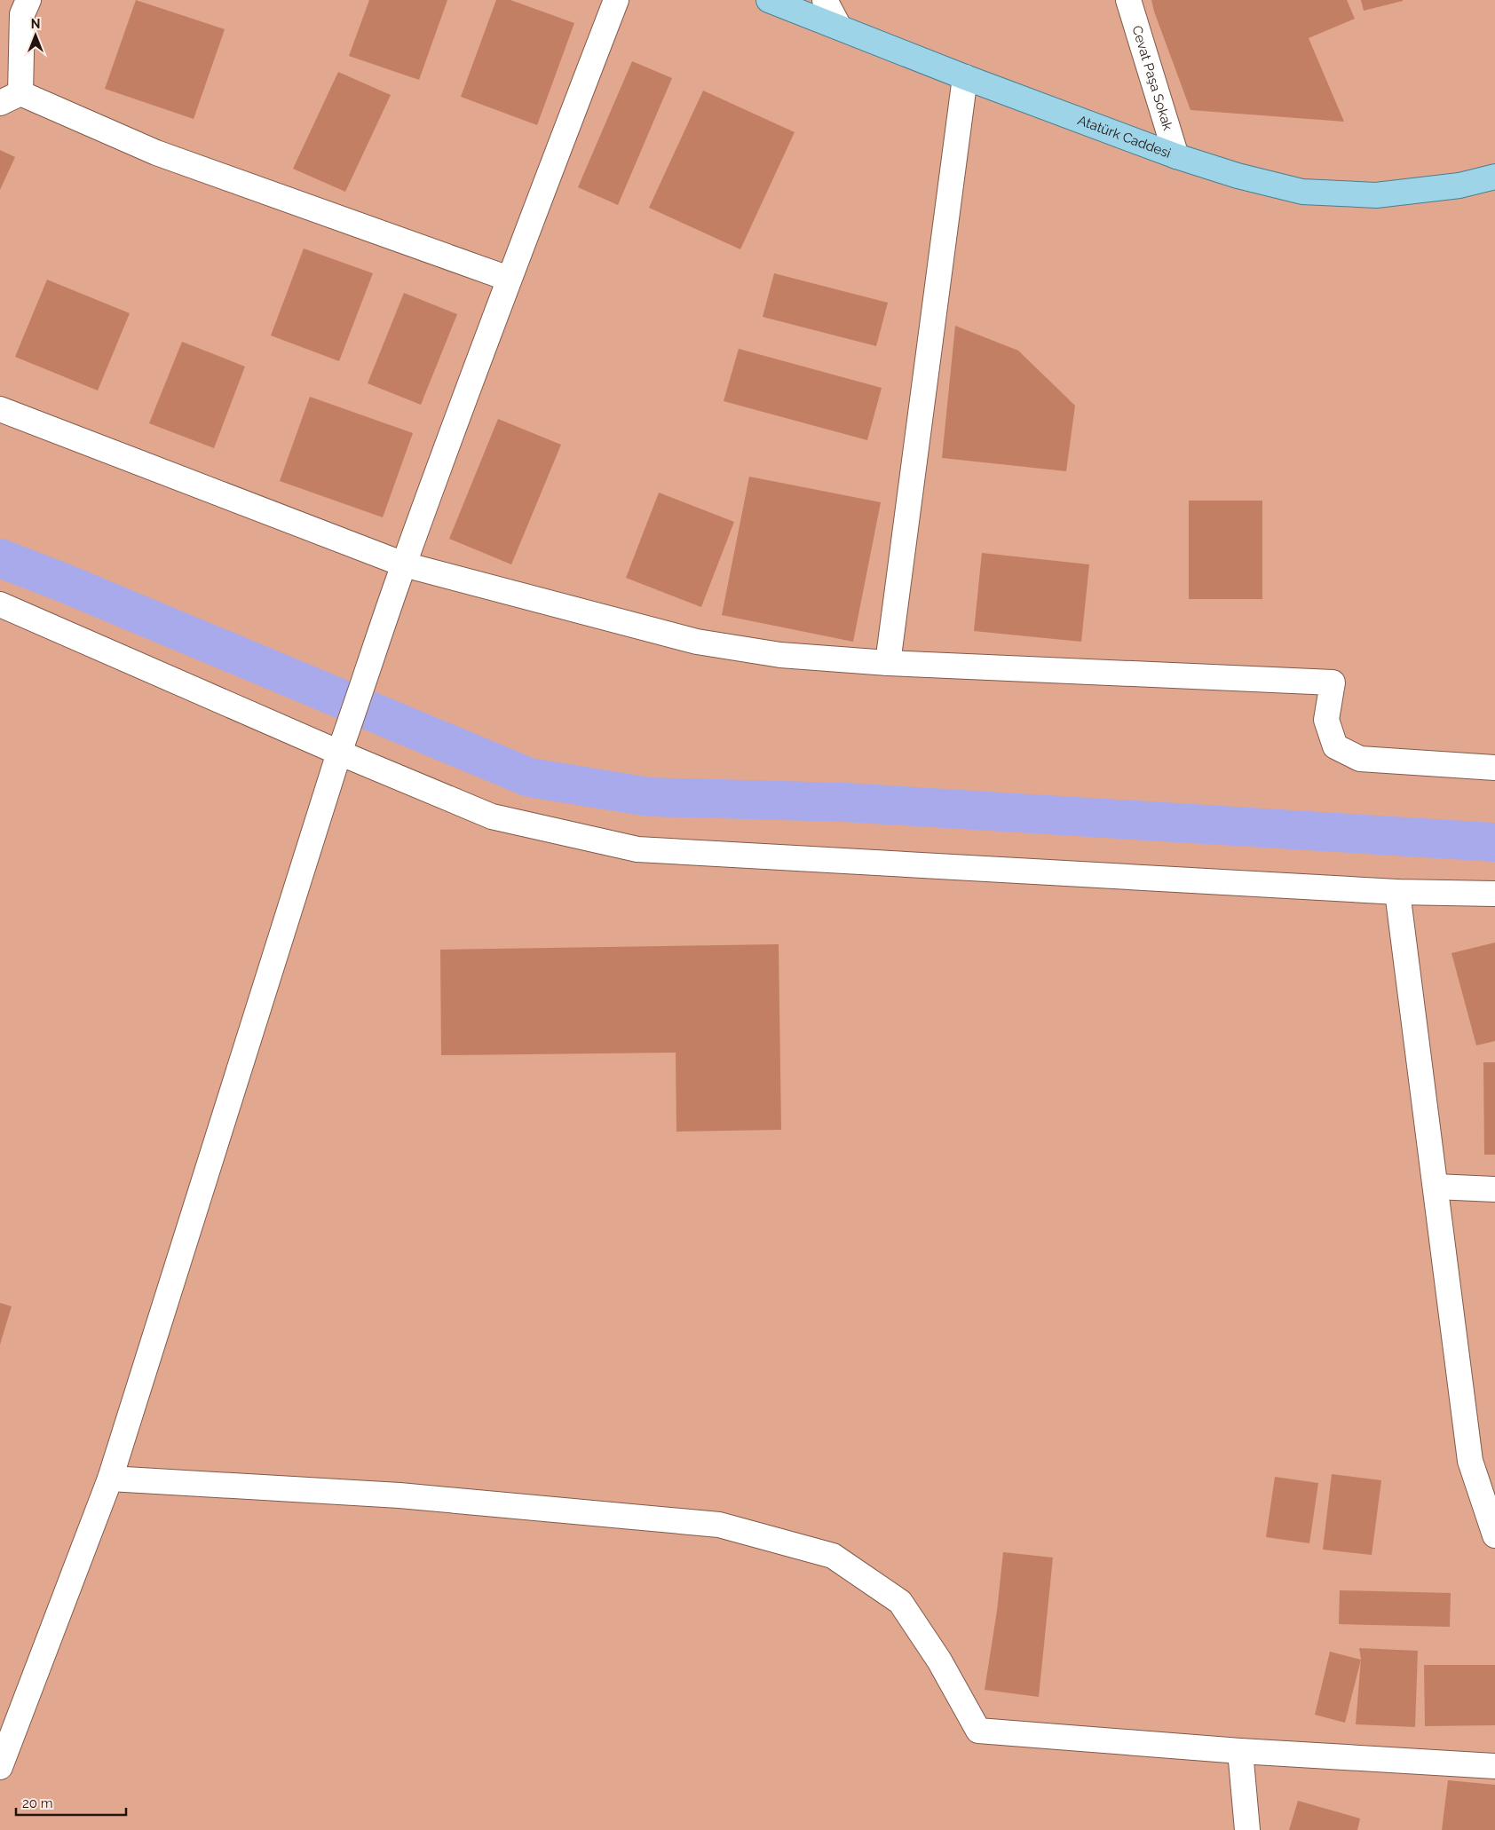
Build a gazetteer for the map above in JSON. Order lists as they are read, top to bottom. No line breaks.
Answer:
{"streets":{"main road":["Atatürk Caddesi"],"street":["Cevat Paşa Sokak"]},"crossings":[["Cevat Paşa Sokak","Atatürk Caddesi"]],"scale_bar":"20 m","north":"top"}
